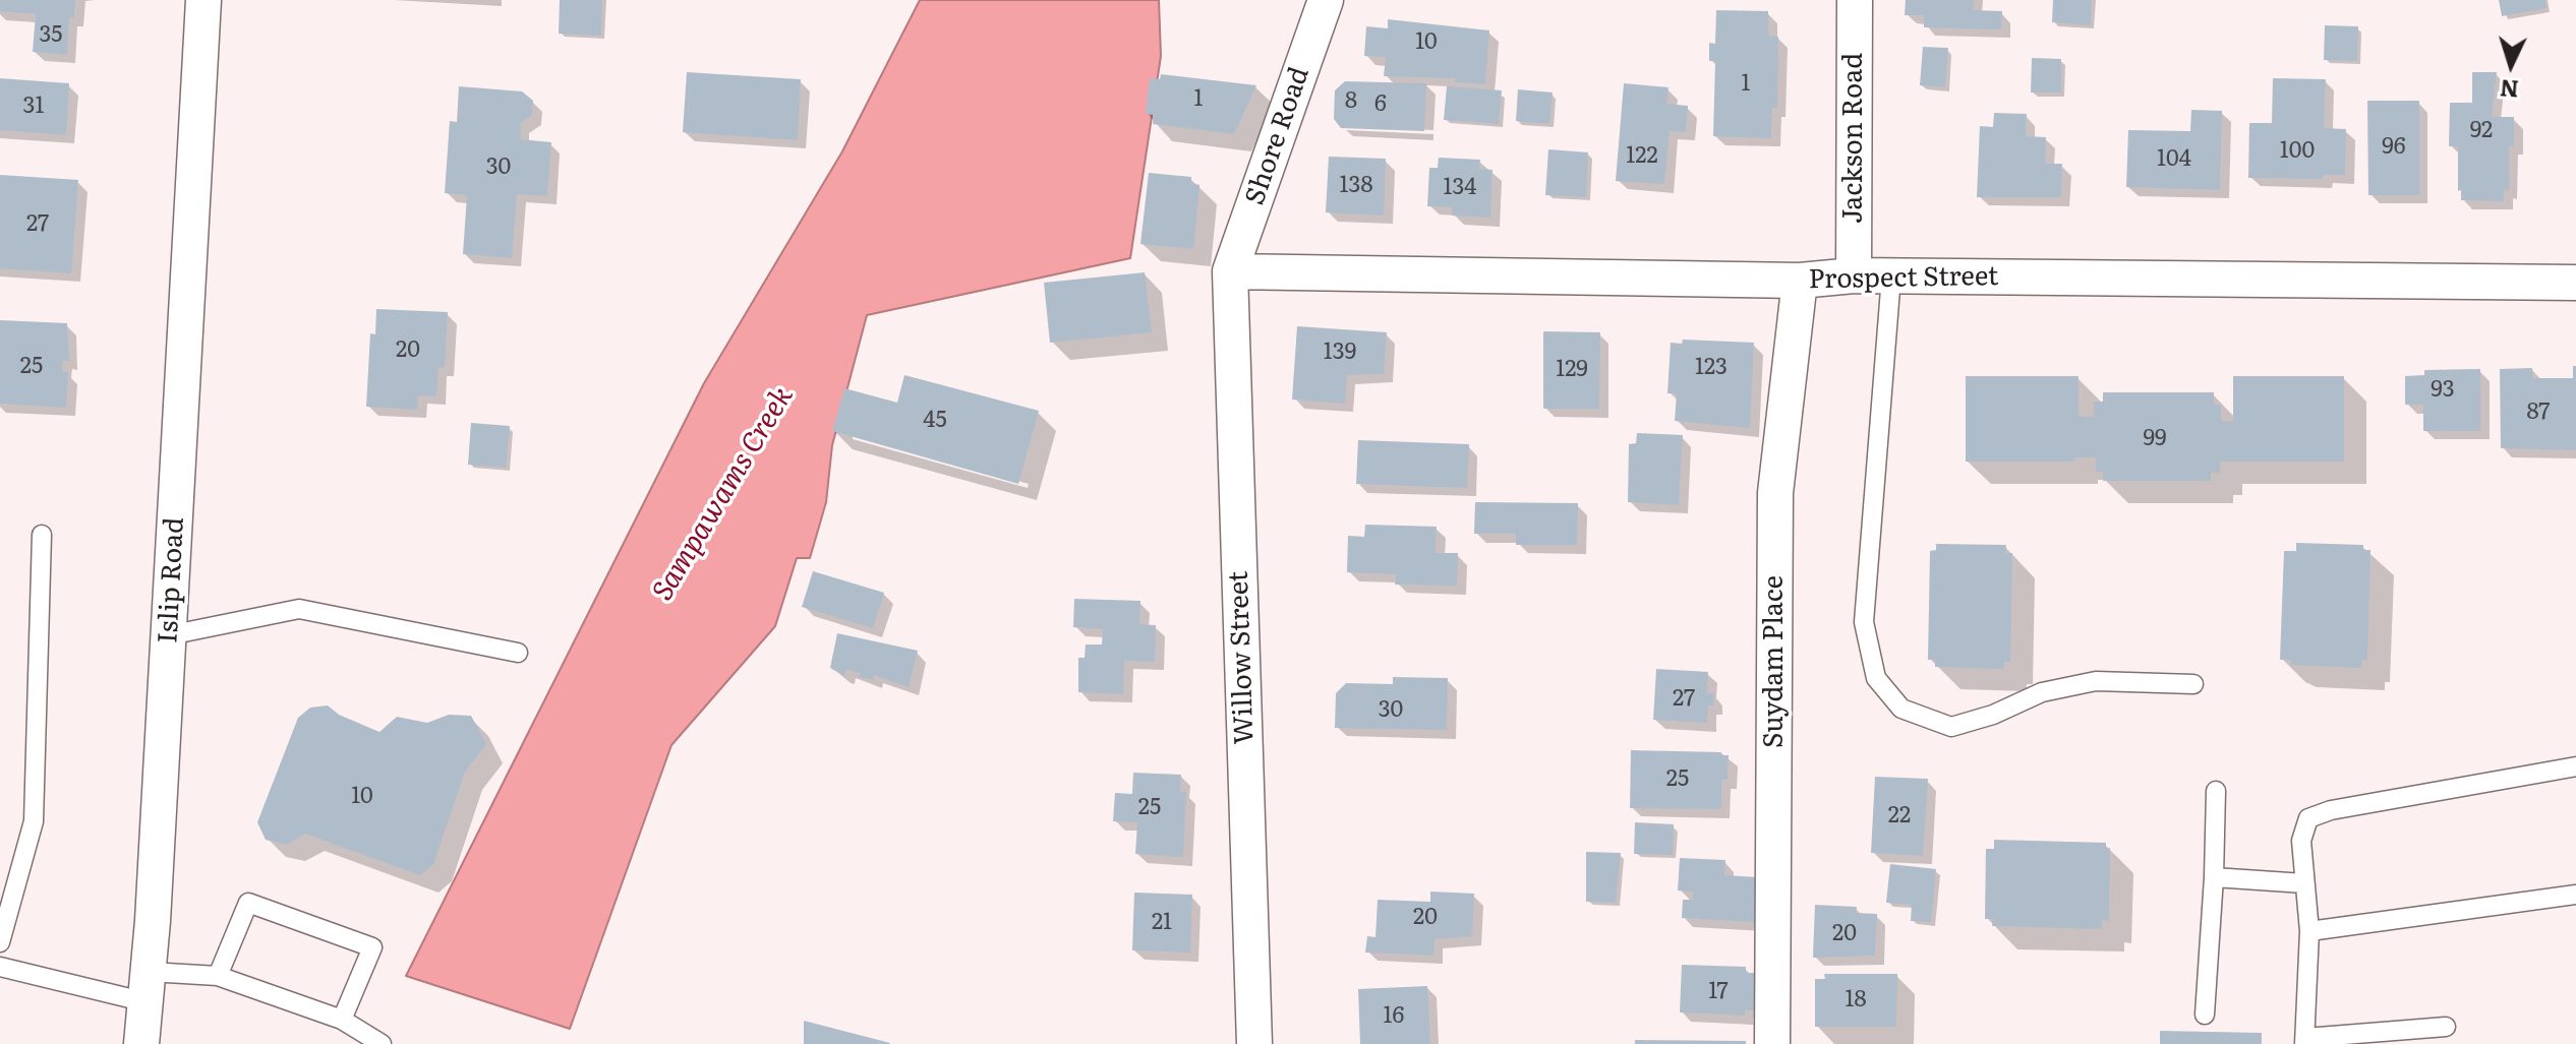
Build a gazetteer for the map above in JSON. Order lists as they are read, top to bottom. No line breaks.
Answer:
{"streets":{"street":["Shore Road","Jackson Road","Prospect Street","Islip Road","Willow Street","Suydam Place"]},"crossings":[["Shore Road","Prospect Street"],["Shore Road","Willow Street"],["Jackson Road","Prospect Street"],["Prospect Street","Willow Street"],["Prospect Street","Suydam Place"]],"water":["Sampawams Creek"],"house_numbers":["35","10","1","1","8","6","31","92","96","100","122","104","30","138","134","27","20","139","25","123","129","93","87","45","99","27","30","25","10","25","22","20","21","20","17","18","16"],"north":"bottom"}
